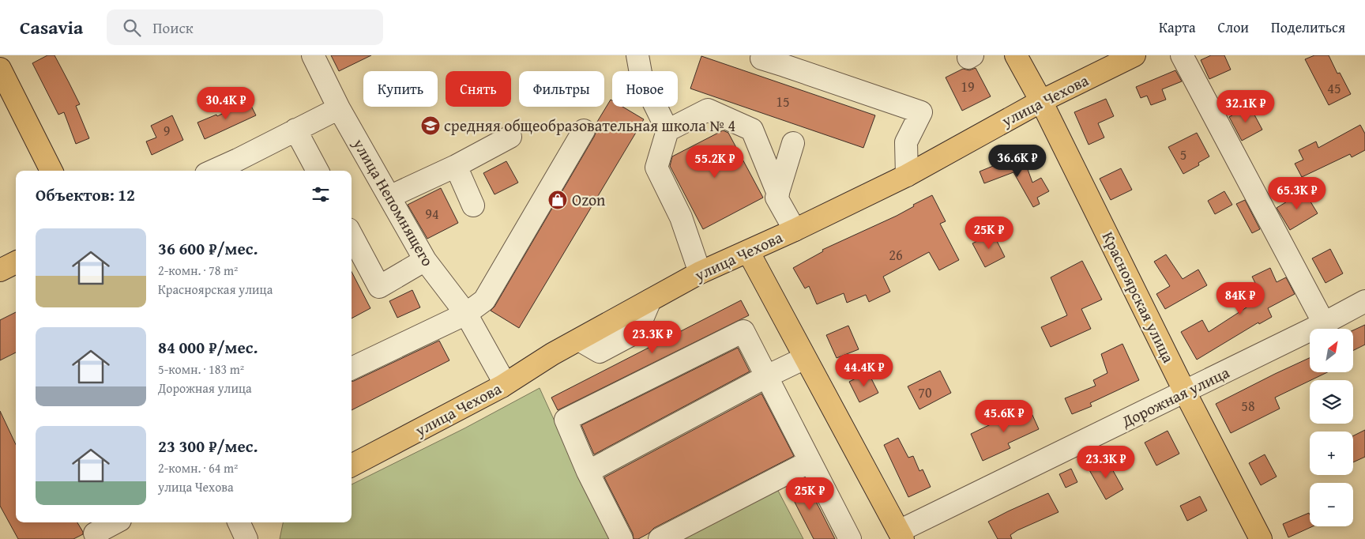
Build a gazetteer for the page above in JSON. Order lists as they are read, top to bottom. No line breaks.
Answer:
{"streets":{"main road":["улица Чехова","Красноярская улица"],"street":["улица Непомнящего","Дорожная улица"]},"crossings":[["улица Чехова","улица Непомнящего"],["улица Чехова","Красноярская улица"],["Красноярская улица","Дорожная улица"]],"places":{"school or university":["средняя общеобразовательная школа № 4"],"shop":["Ozon"]},"house_numbers":["19","45","15","9","5","94","26","70","58"],"north":"top right","page":{"header":"Casavia","search":"Поиск","nav":["Карта","Слои","Поделиться"],"chip":["Купить","Снять","Фильтры","Новое"],"price":["30.4K ₽","32.1K ₽","36.6K ₽","55.2K ₽","65.3K ₽","25K ₽","84K ₽","23.3K ₽","44.4K ₽","45.6K ₽","23.3K ₽","25K ₽"],"heading":"Объектов: 12","list":[{"name":"36 600 ₽/мес.","note":"2-комн. · 78 m² · Красноярская улица"},{"name":"84 000 ₽/мес.","note":"5-комн. · 183 m² · Дорожная улица"},{"name":"23 300 ₽/мес.","note":"2-комн. · 64 m² · улица Чехова"}],"map_buttons":["+","−"]}}
